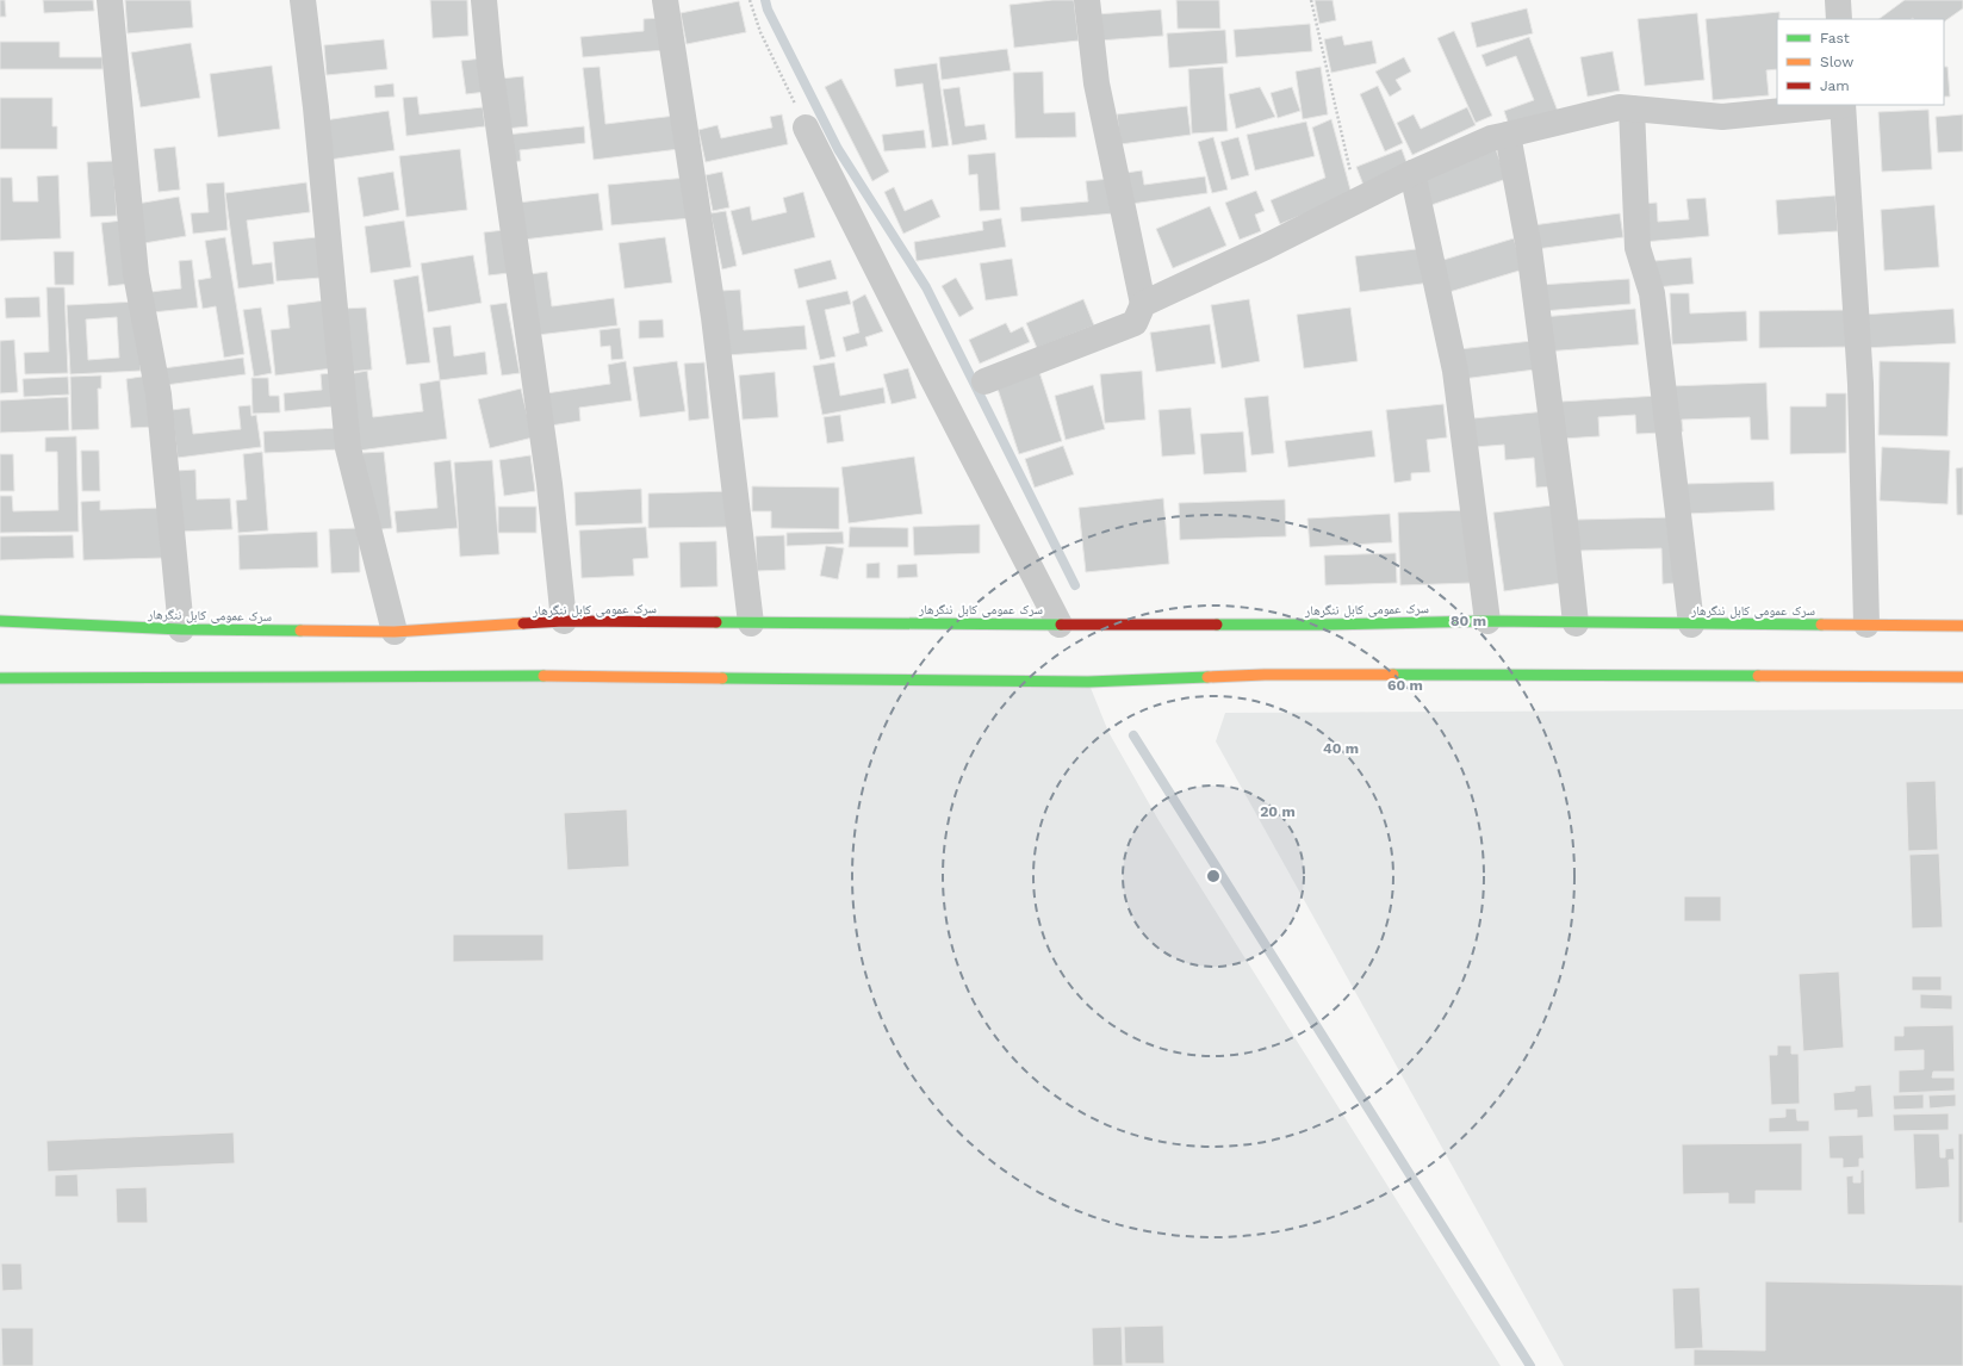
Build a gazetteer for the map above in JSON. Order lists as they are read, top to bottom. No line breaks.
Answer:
{"streets":{"highway":["سرک عمومی کابل ننگرهار"]},"legend":["Fast","Slow","Jam"],"rings":["80 m","60 m","40 m","20 m"]}
